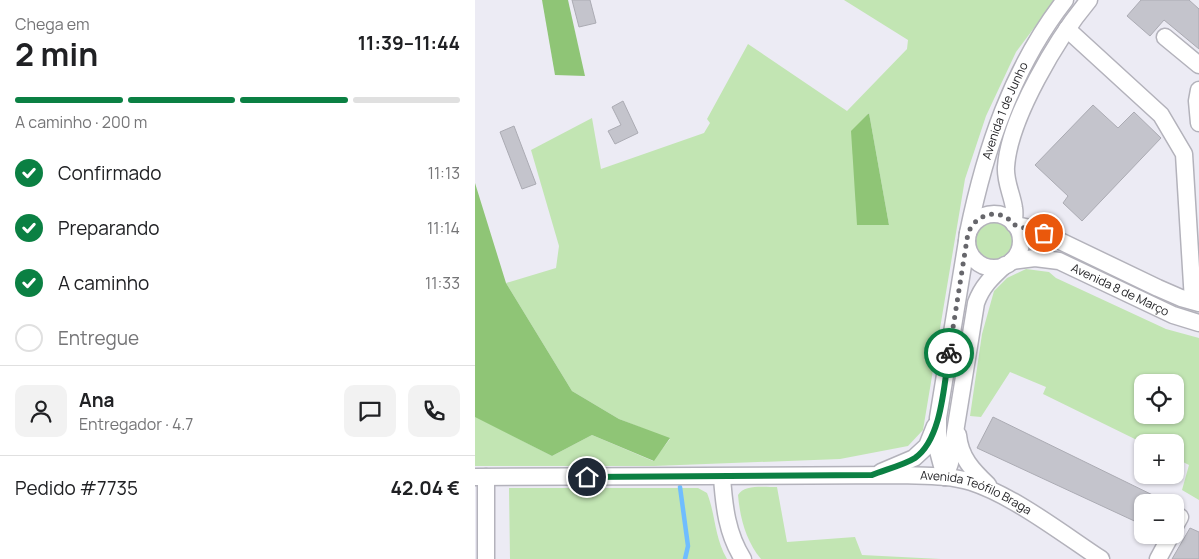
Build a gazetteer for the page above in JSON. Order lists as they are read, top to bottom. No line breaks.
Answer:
{"streets":{"street":["Avenida 1 de Junho","Avenida 8 de Março","Avenida Teófilo Braga"]},"crossings":[["Avenida 1 de Junho","Avenida 8 de Março"],["Avenida 1 de Junho","Avenida Teófilo Braga"]],"page":{"heading":["2 min","Chega em","11:39–11:44"],"panel":["Ana","Entregador · 4.7","Pedido #7735","42.04 €"],"bar":"A caminho · 200 m","list":[["Confirmado","11:13"],["Preparando","11:14"],["A caminho","11:33"],"Entregue"],"map_buttons":["+","−"]}}
